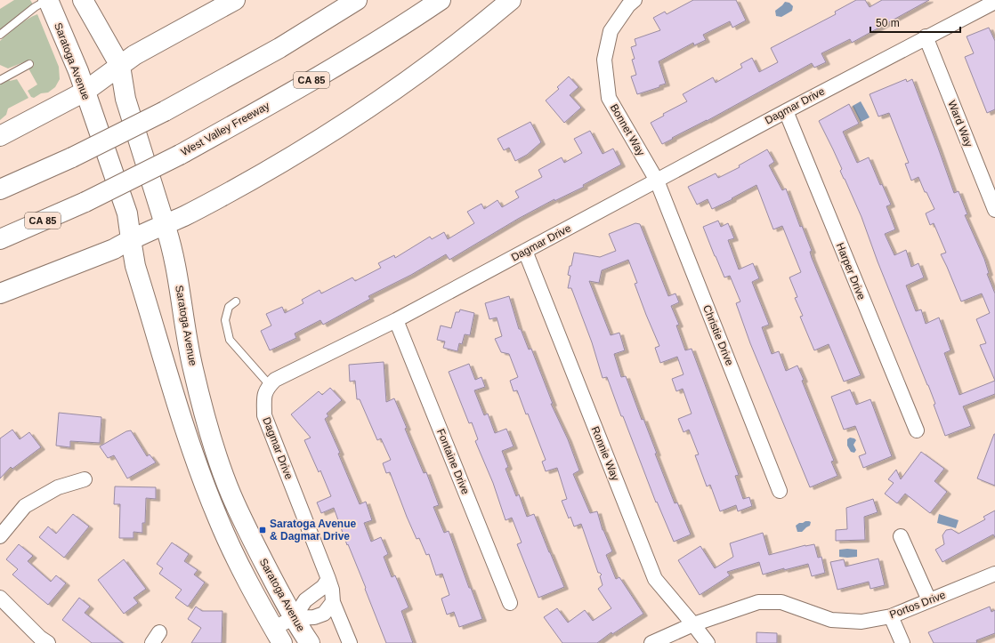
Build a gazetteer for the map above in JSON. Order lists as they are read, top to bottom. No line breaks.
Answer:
{"streets":{"main road":["Saratoga Avenue","CA 85","West Valley Freeway"],"street":["Dagmar Drive","Ward Way","Bonnet Way","Harper Drive","Christie Drive","Ronnie Way","Fontaine Drive","Portos Drive"]},"crossings":[["Dagmar Drive","Ward Way"],["Dagmar Drive","Bonnet Way"],["Dagmar Drive","Harper Drive"],["Dagmar Drive","Christie Drive"],["Dagmar Drive","Ronnie Way"],["Dagmar Drive","Fontaine Drive"],["Bonnet Way","Christie Drive"],["Ronnie Way","Portos Drive"]],"places":{"transit":["Saratoga Avenue & Dagmar Drive"]},"scale_bar":"50 m"}
